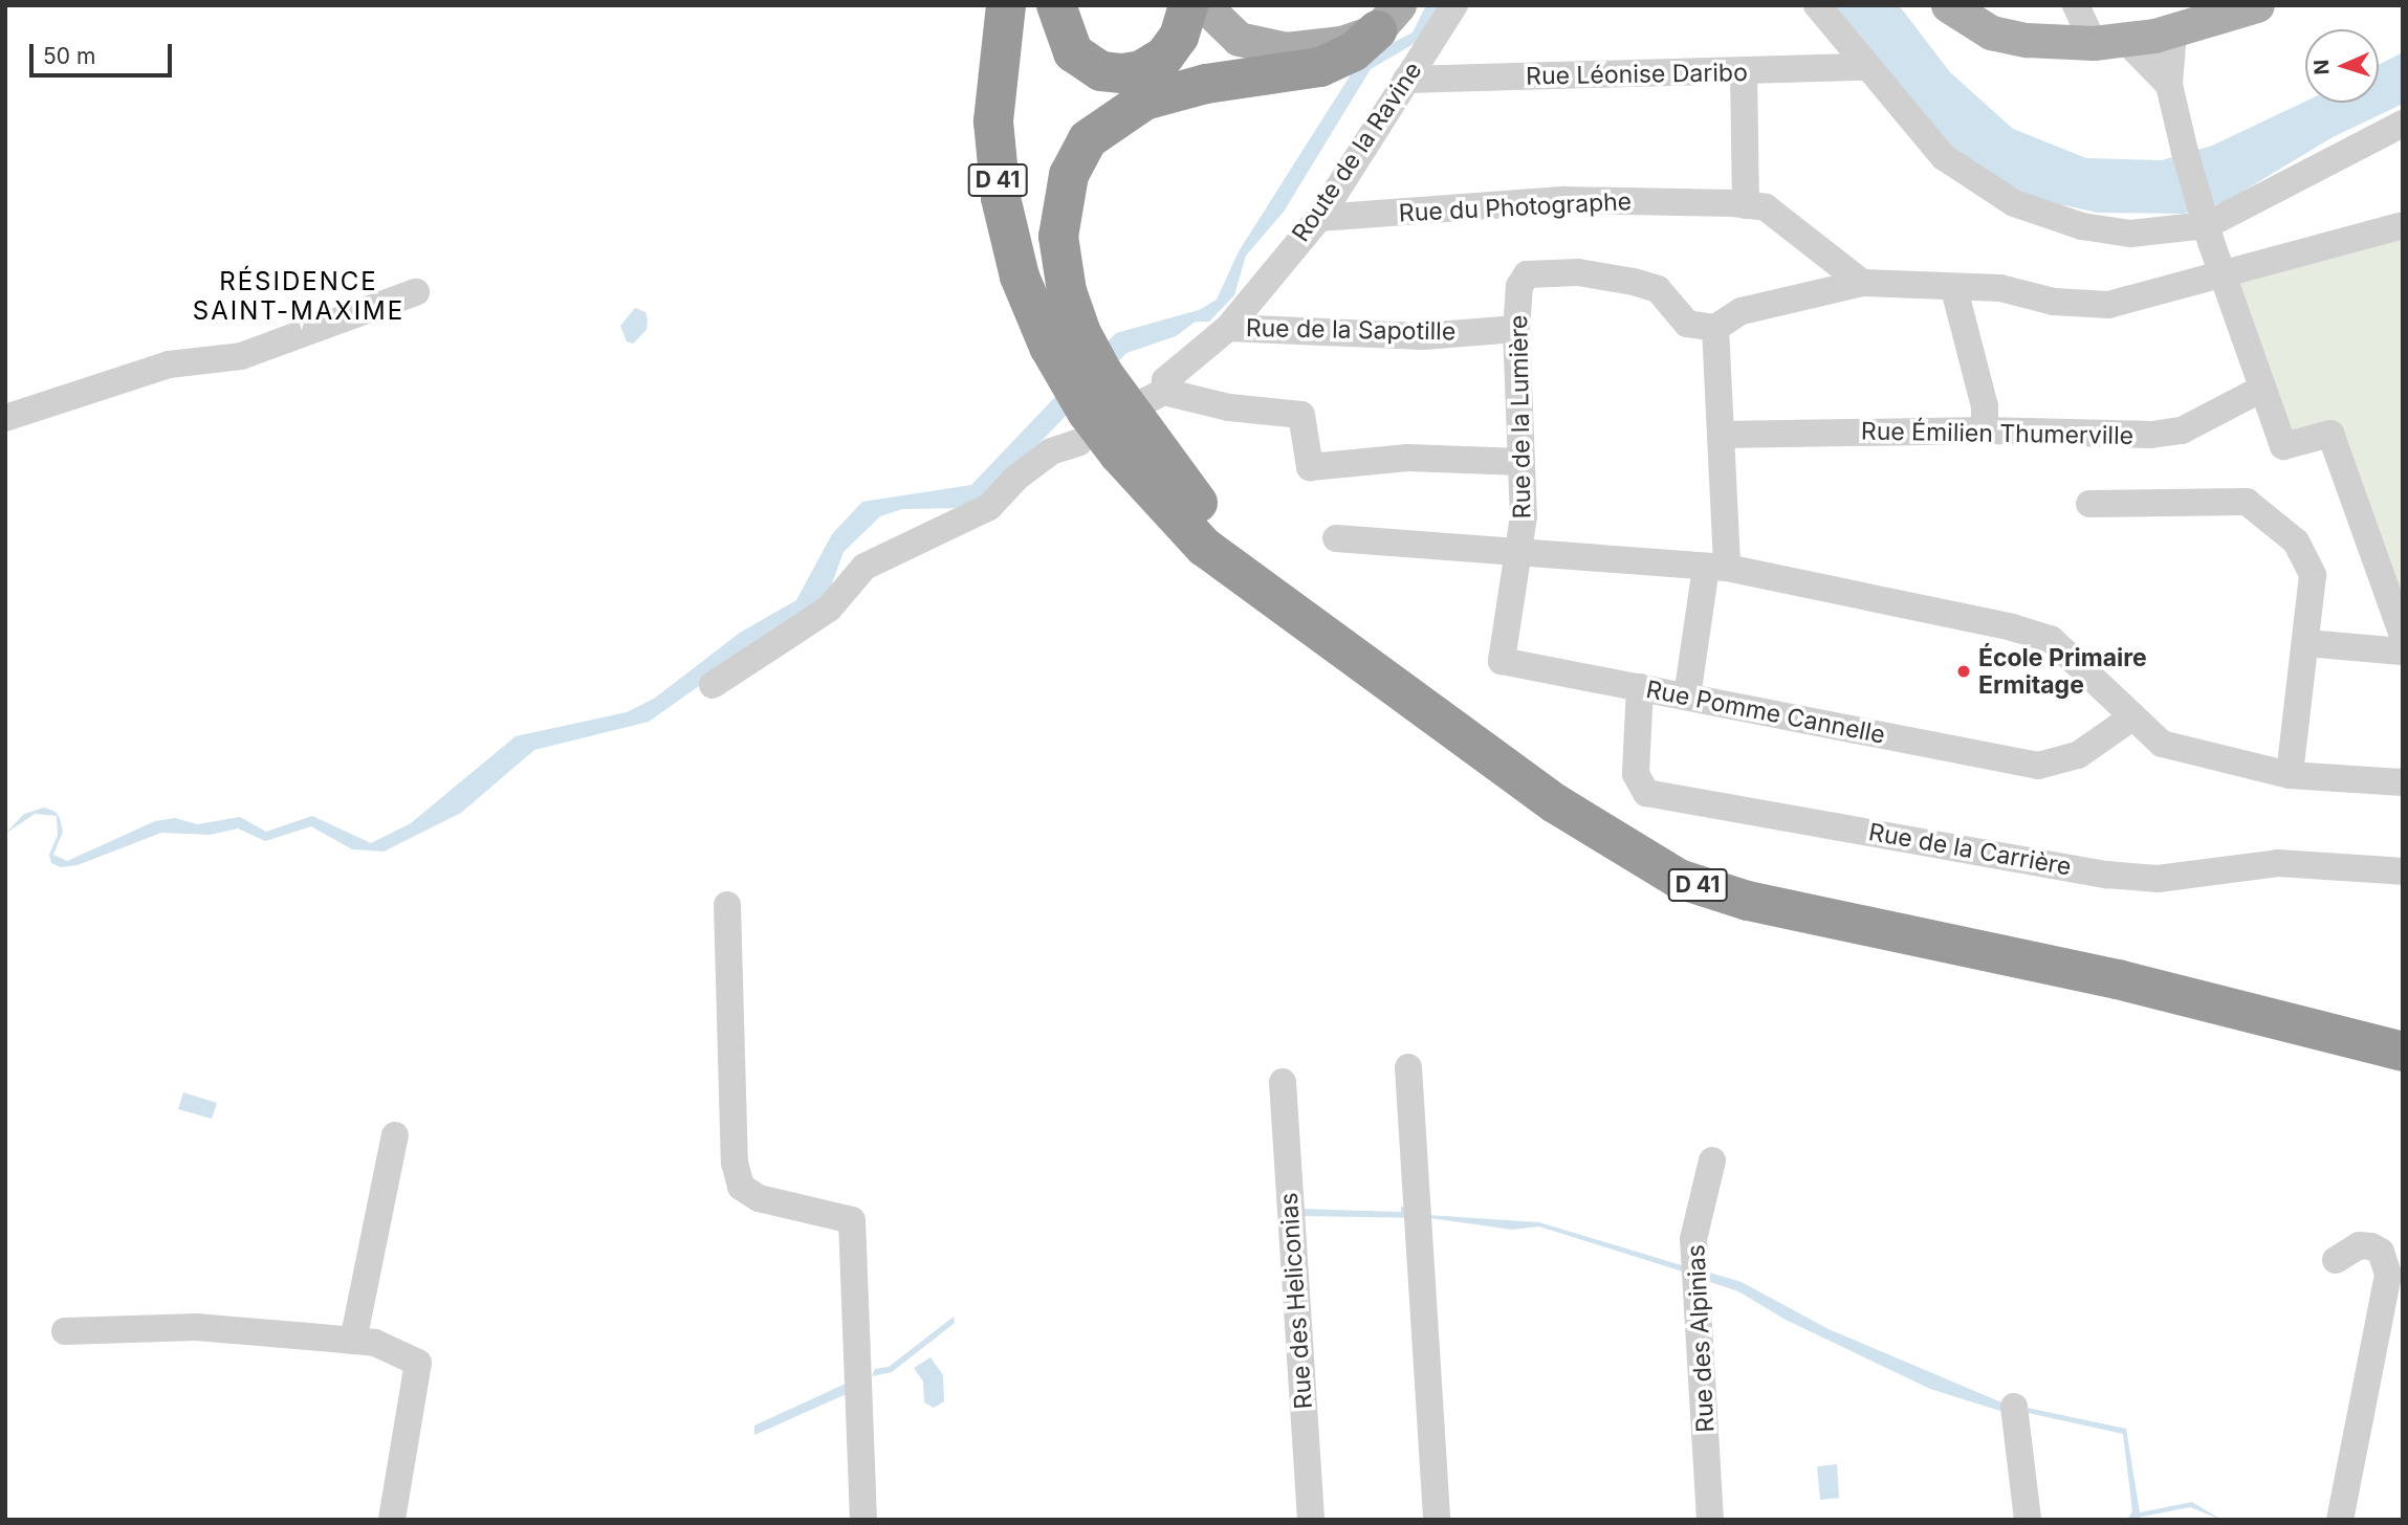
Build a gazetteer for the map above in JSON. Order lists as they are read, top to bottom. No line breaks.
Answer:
{"streets":{"highway":["D 41"],"street":["Rue Léonise Daribo","Route de la Ravine","Rue du Photographe","Rue de la Sapotille","Rue de la Lumière","Rue Émilien Thumerville","Rue Pomme Cannelle","Rue de la Carrière","Rue des Heliconias","Rue des Alpinias"]},"crossings":[["Rue Léonise Daribo","Route de la Ravine"],["Route de la Ravine","D 41"],["Route de la Ravine","Rue du Photographe"],["Route de la Ravine","Rue de la Sapotille"],["Rue de la Sapotille","Rue de la Lumière"],["Rue de la Lumière","Rue Pomme Cannelle"],["Rue Pomme Cannelle","Rue de la Carrière"]],"districts":["RÉSIDENCE SAINT-MAXIME"],"places":["École Primaire Ermitage"],"scale_bar":"50 m","north":"left"}
